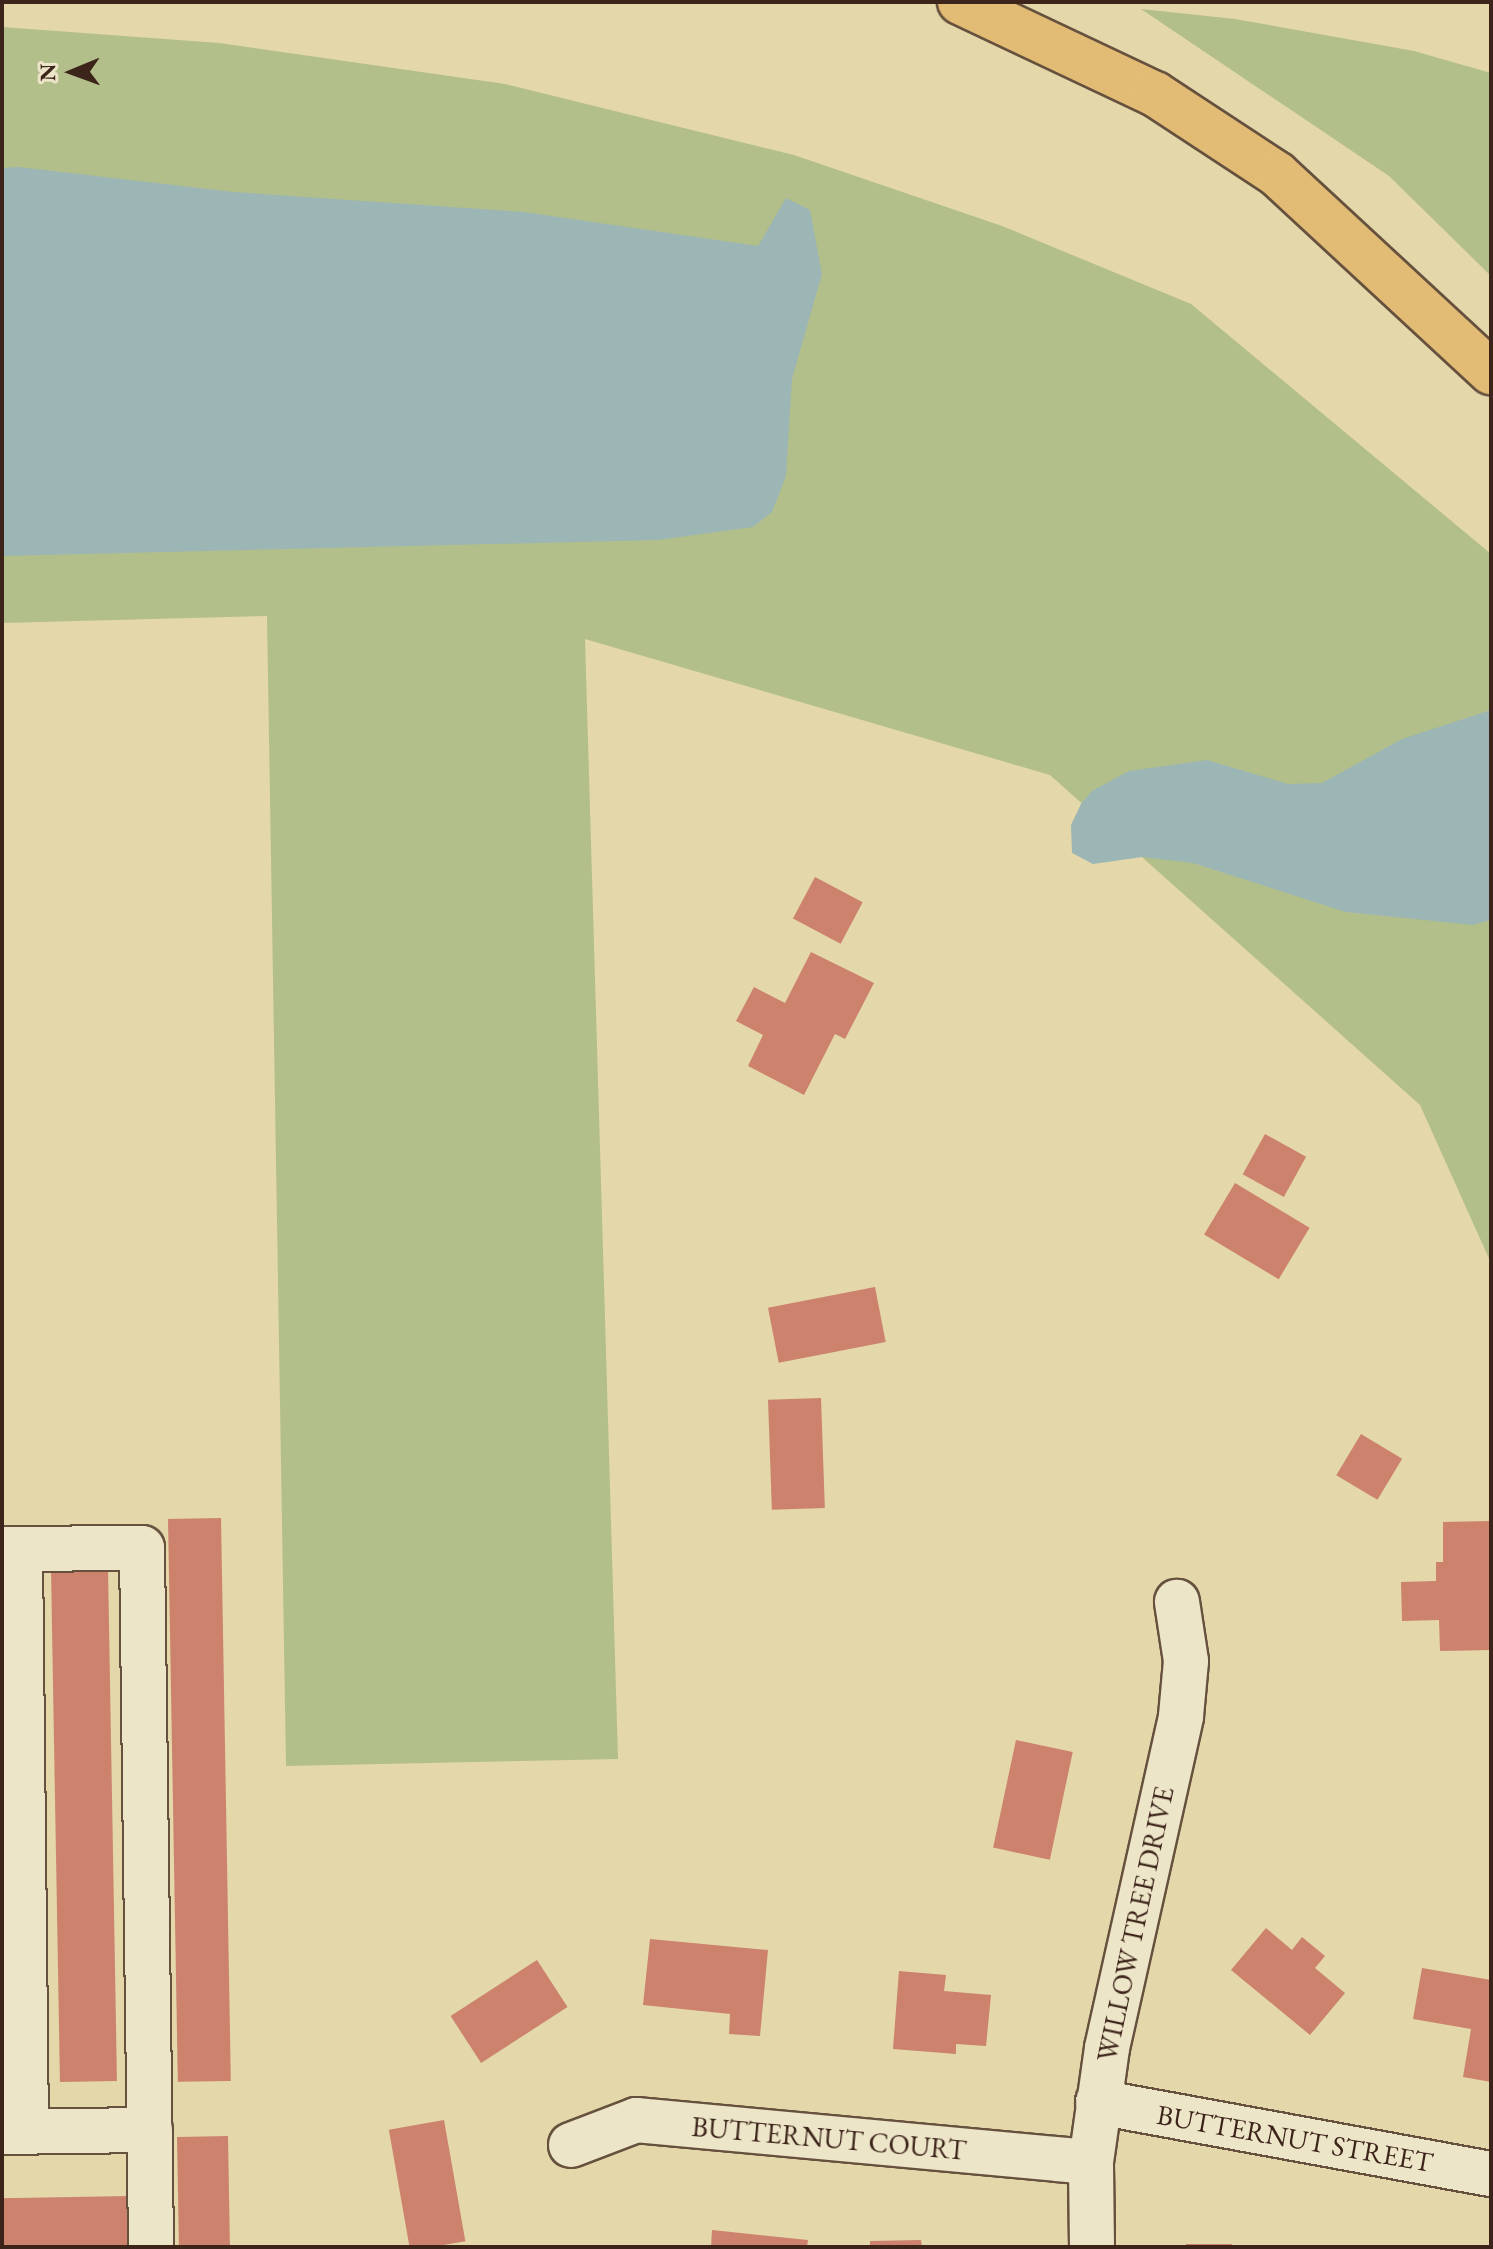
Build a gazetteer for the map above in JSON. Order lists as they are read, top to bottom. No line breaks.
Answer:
{"streets":{"street":["WILLOW TREE DRIVE","BUTTERNUT COURT","BUTTERNUT STREET"]},"crossings":[["WILLOW TREE DRIVE","BUTTERNUT COURT"],["WILLOW TREE DRIVE","BUTTERNUT STREET"]],"north":"left"}
